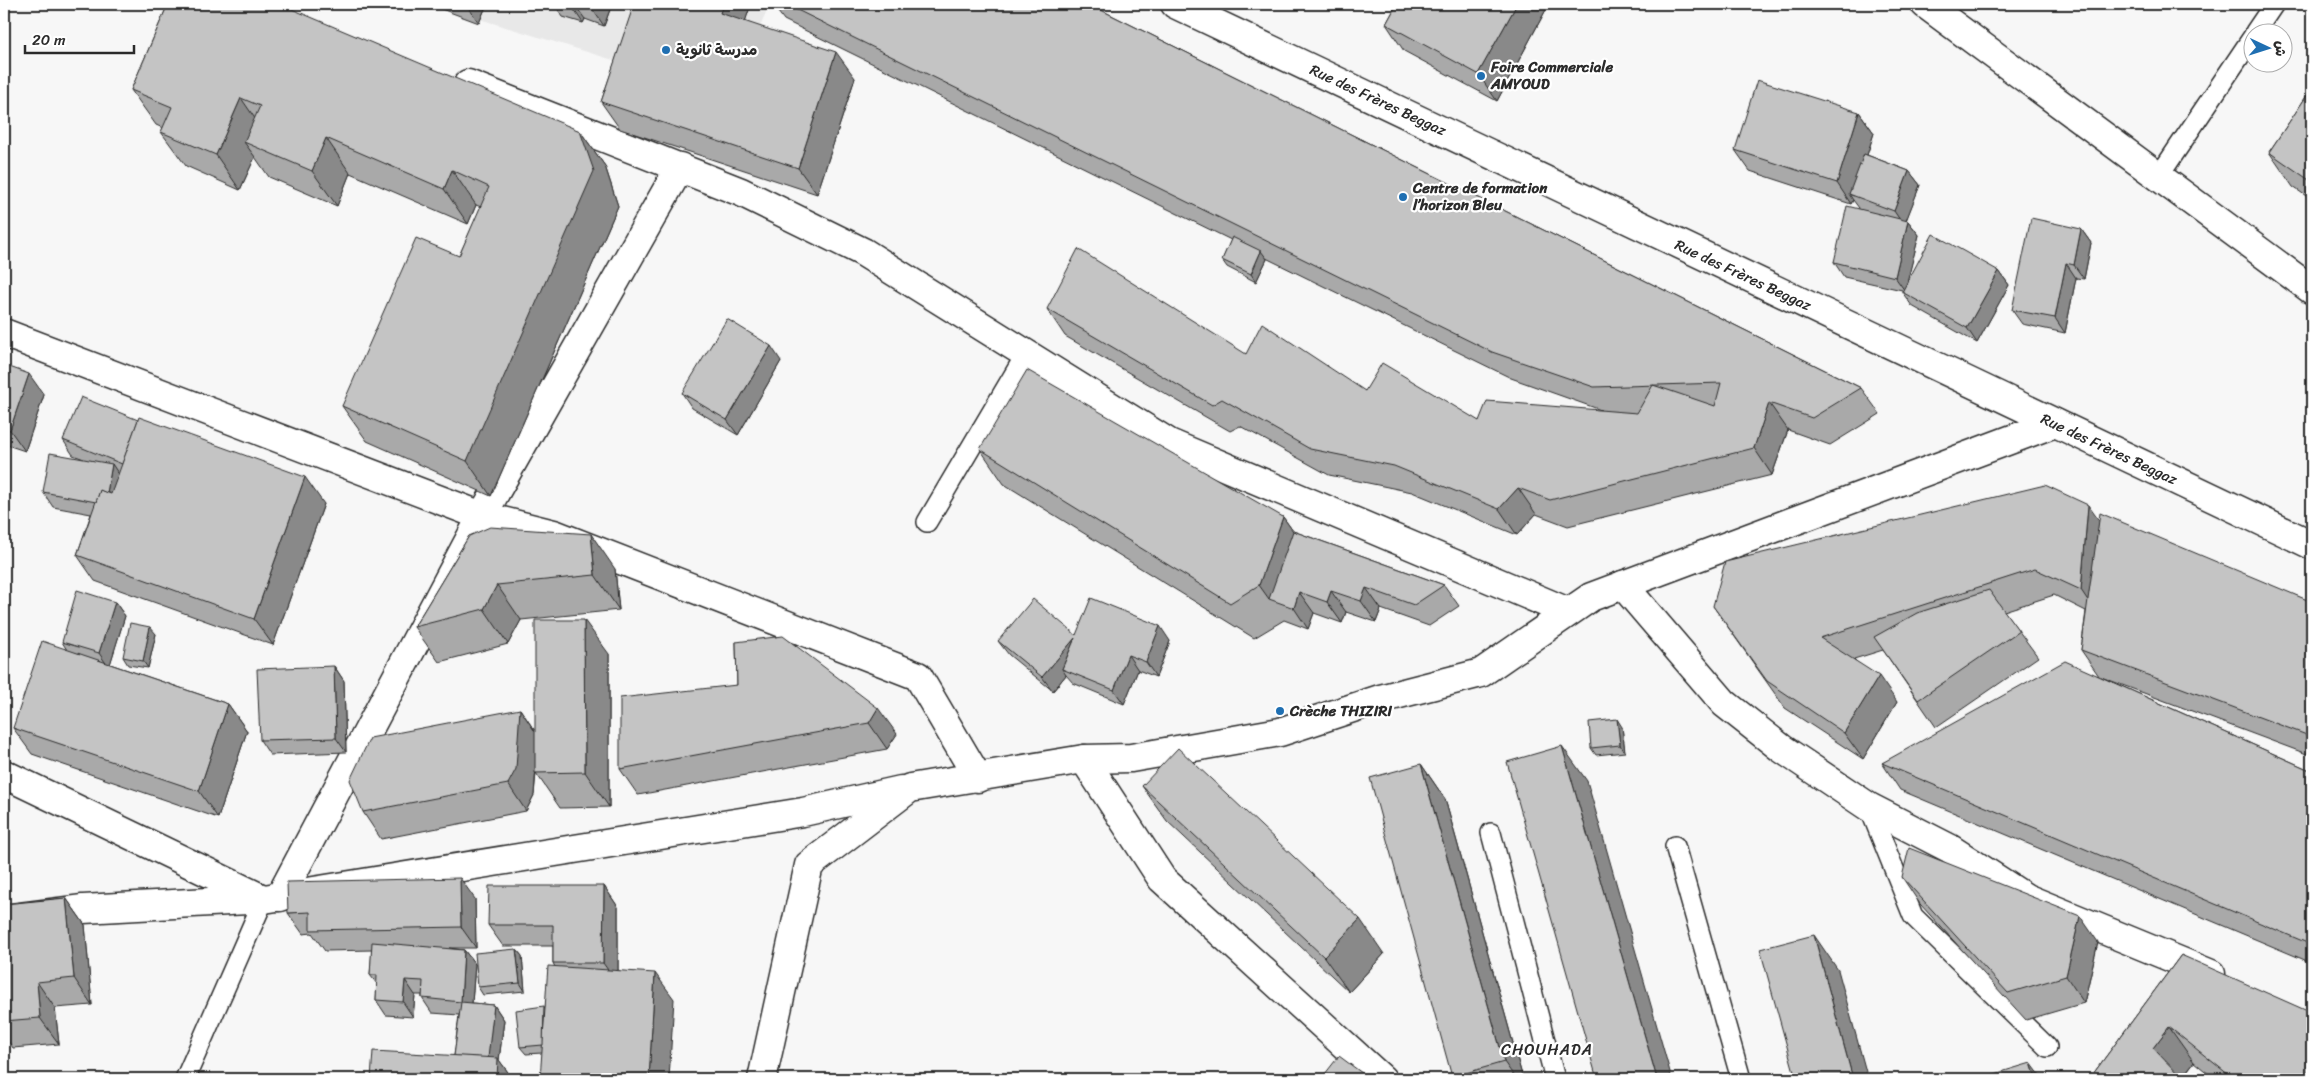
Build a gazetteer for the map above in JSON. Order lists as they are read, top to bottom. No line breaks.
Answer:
{"streets":{"street":["Rue des Frères Beggaz"]},"districts":["CHOUHADA"],"places":["مدرسة ثانوية","Foire Commerciale AMYOUD","Centre de formation l’horizon Bleu","Crèche THIZIRI"],"scale_bar":"20 m","north":"right"}
